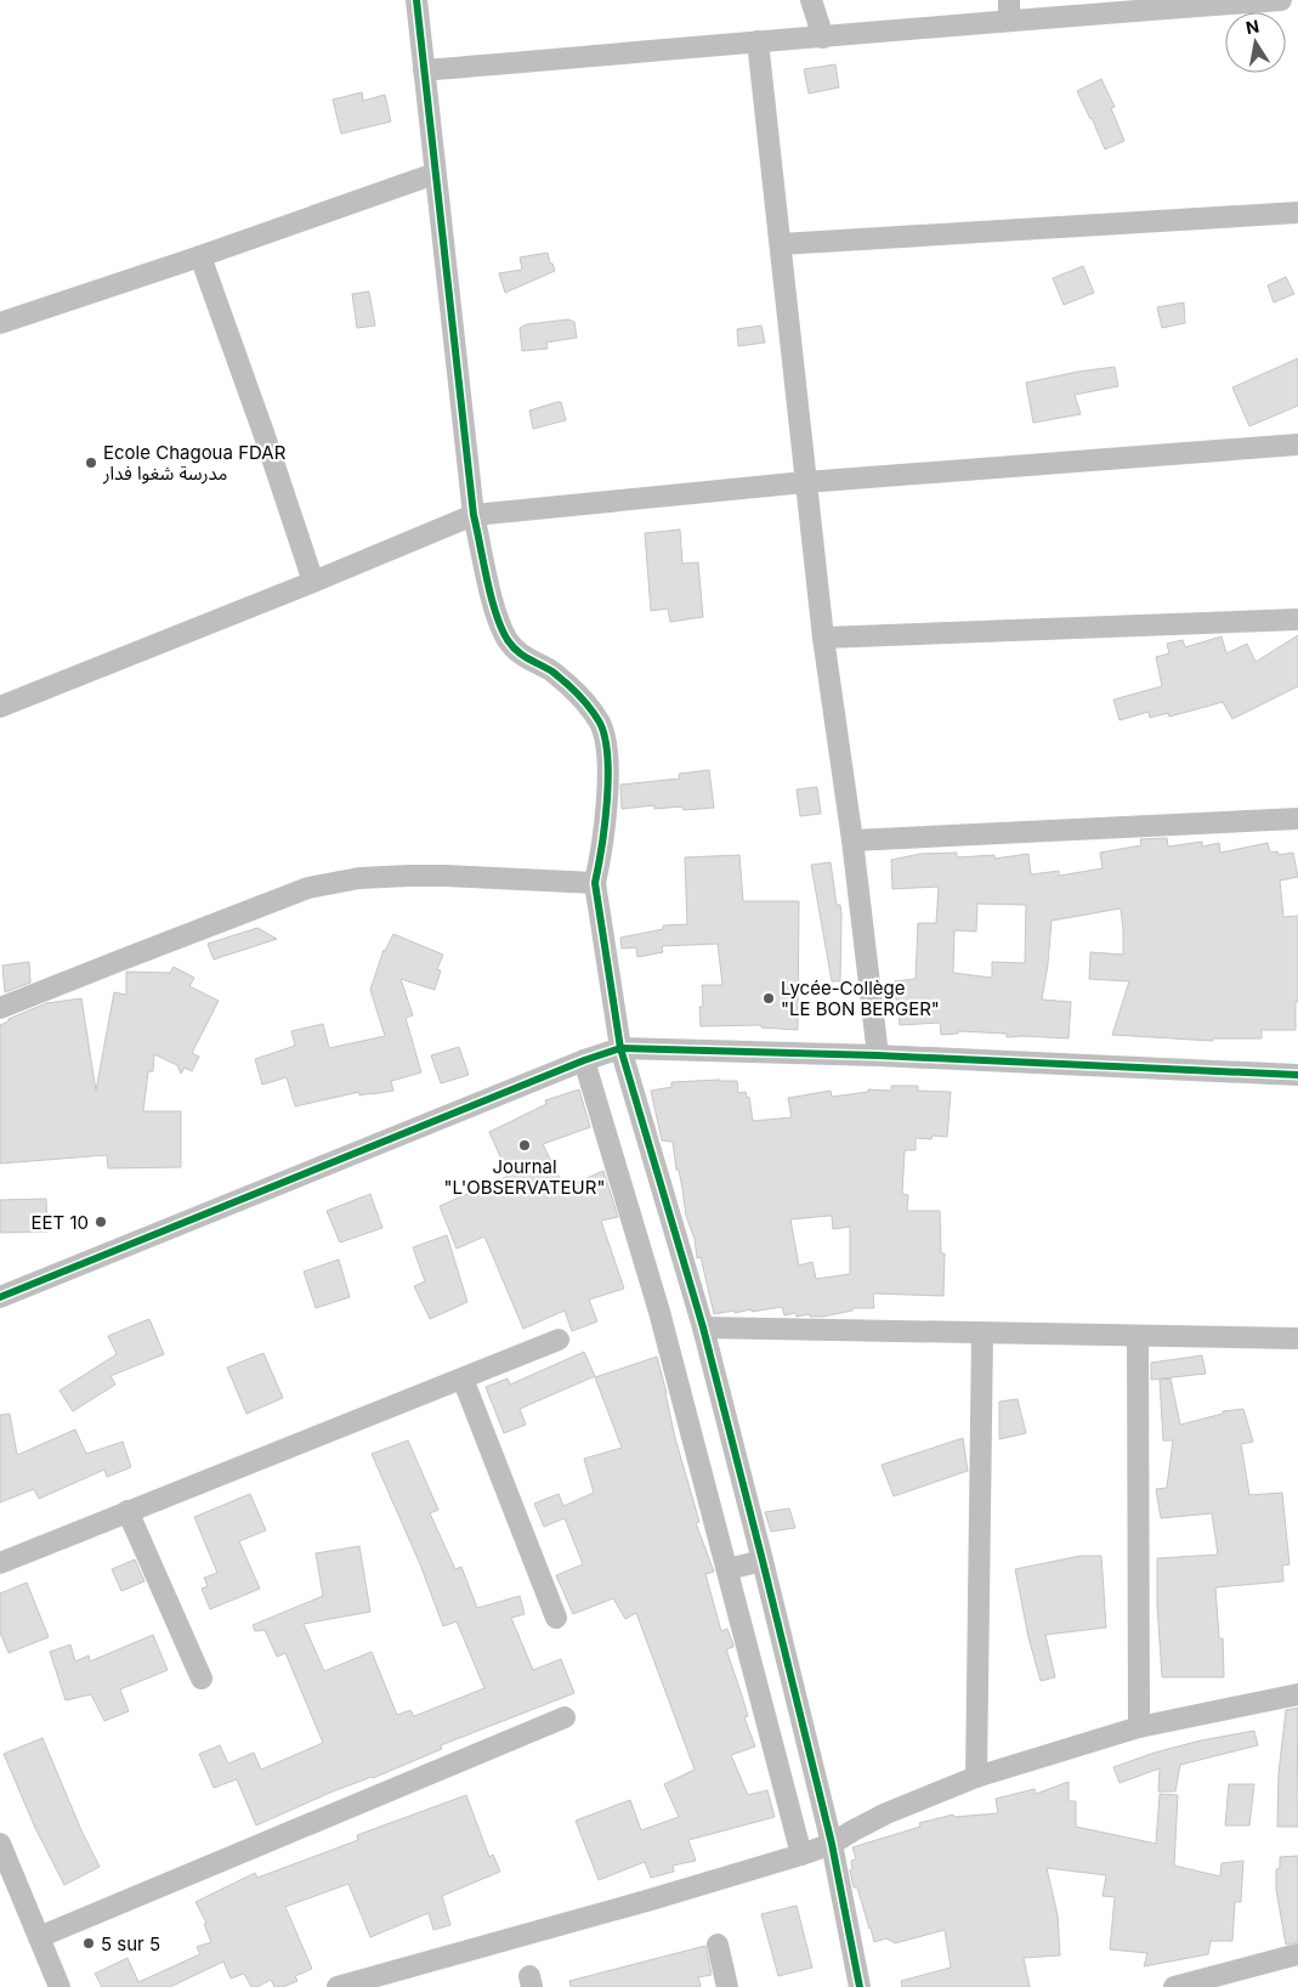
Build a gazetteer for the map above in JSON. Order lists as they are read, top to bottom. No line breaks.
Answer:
{"places":["Ecole Chagoua FDAR مدرسة شغوا فدار","Lycée-Collège \"LE BON BERGER\"","Journal \"L'OBSERVATEUR\"","EET 10","5 sur 5"],"north":"top"}
